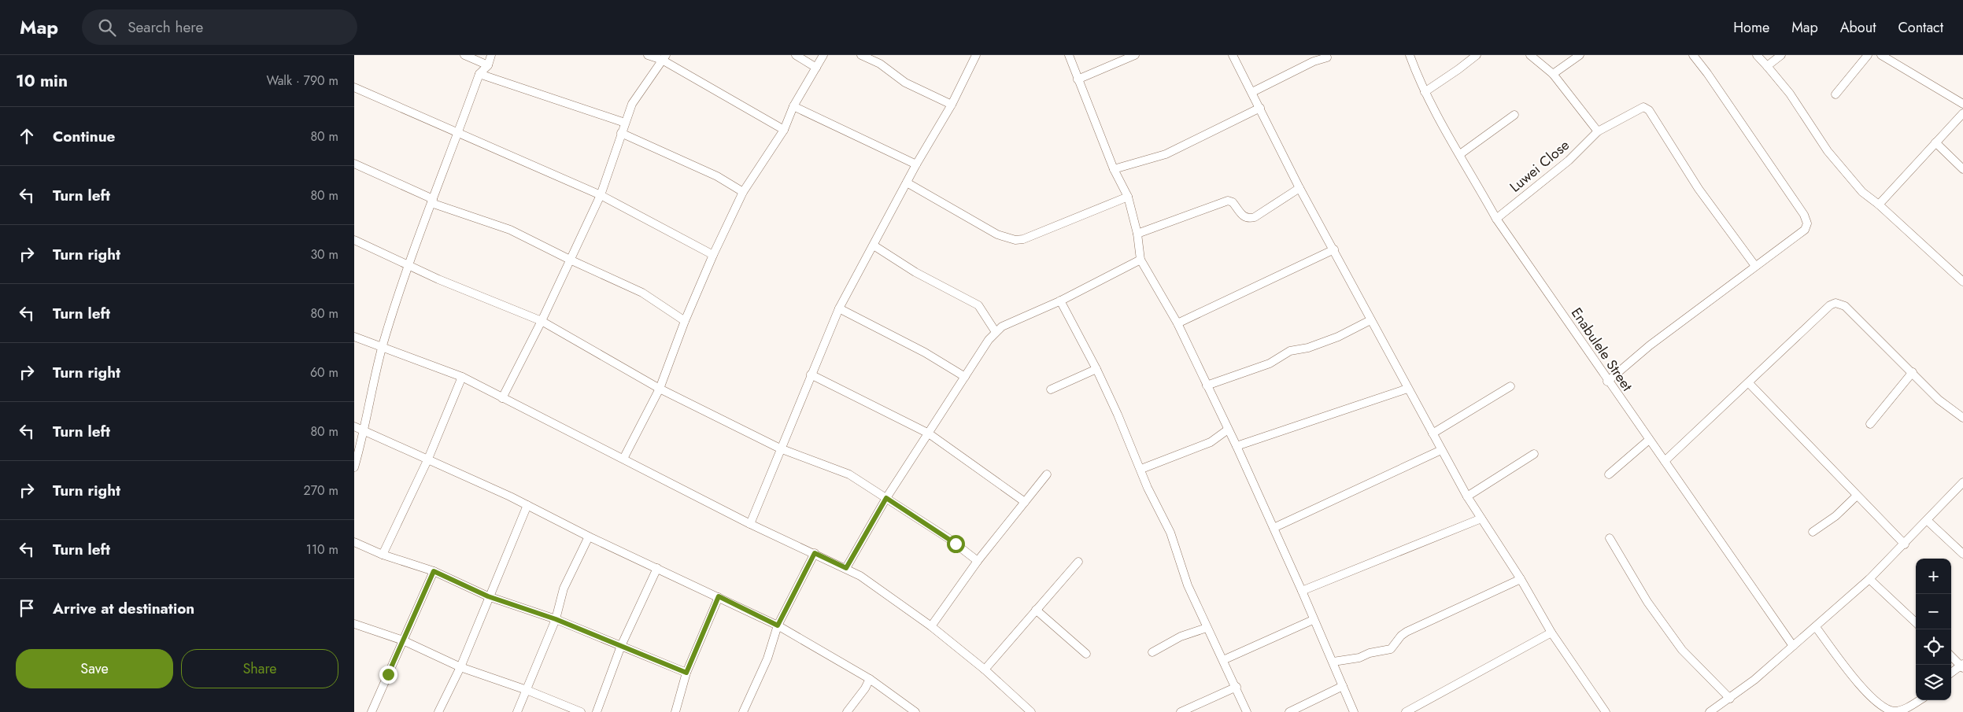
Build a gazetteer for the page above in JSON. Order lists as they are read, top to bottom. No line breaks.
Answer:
{"streets":{"street":["Luwei Close","Enabulele Street"]},"crossings":[["Luwei Close","Enabulele Street"]],"page":{"header":"Map","search":"Search here","nav":["Home","Map","About","Contact"],"heading":["10 min","Walk · 790 m"],"list":[["Continue","80 m"],["Turn left","80 m"],["Turn right","30 m"],["Turn left","80 m"],["Turn right","60 m"],["Turn left","80 m"],["Turn right","270 m"],["Turn left","110 m"],"Arrive at destination"],"map_buttons":["+","−"],"buttons":["Save","Share"]}}
